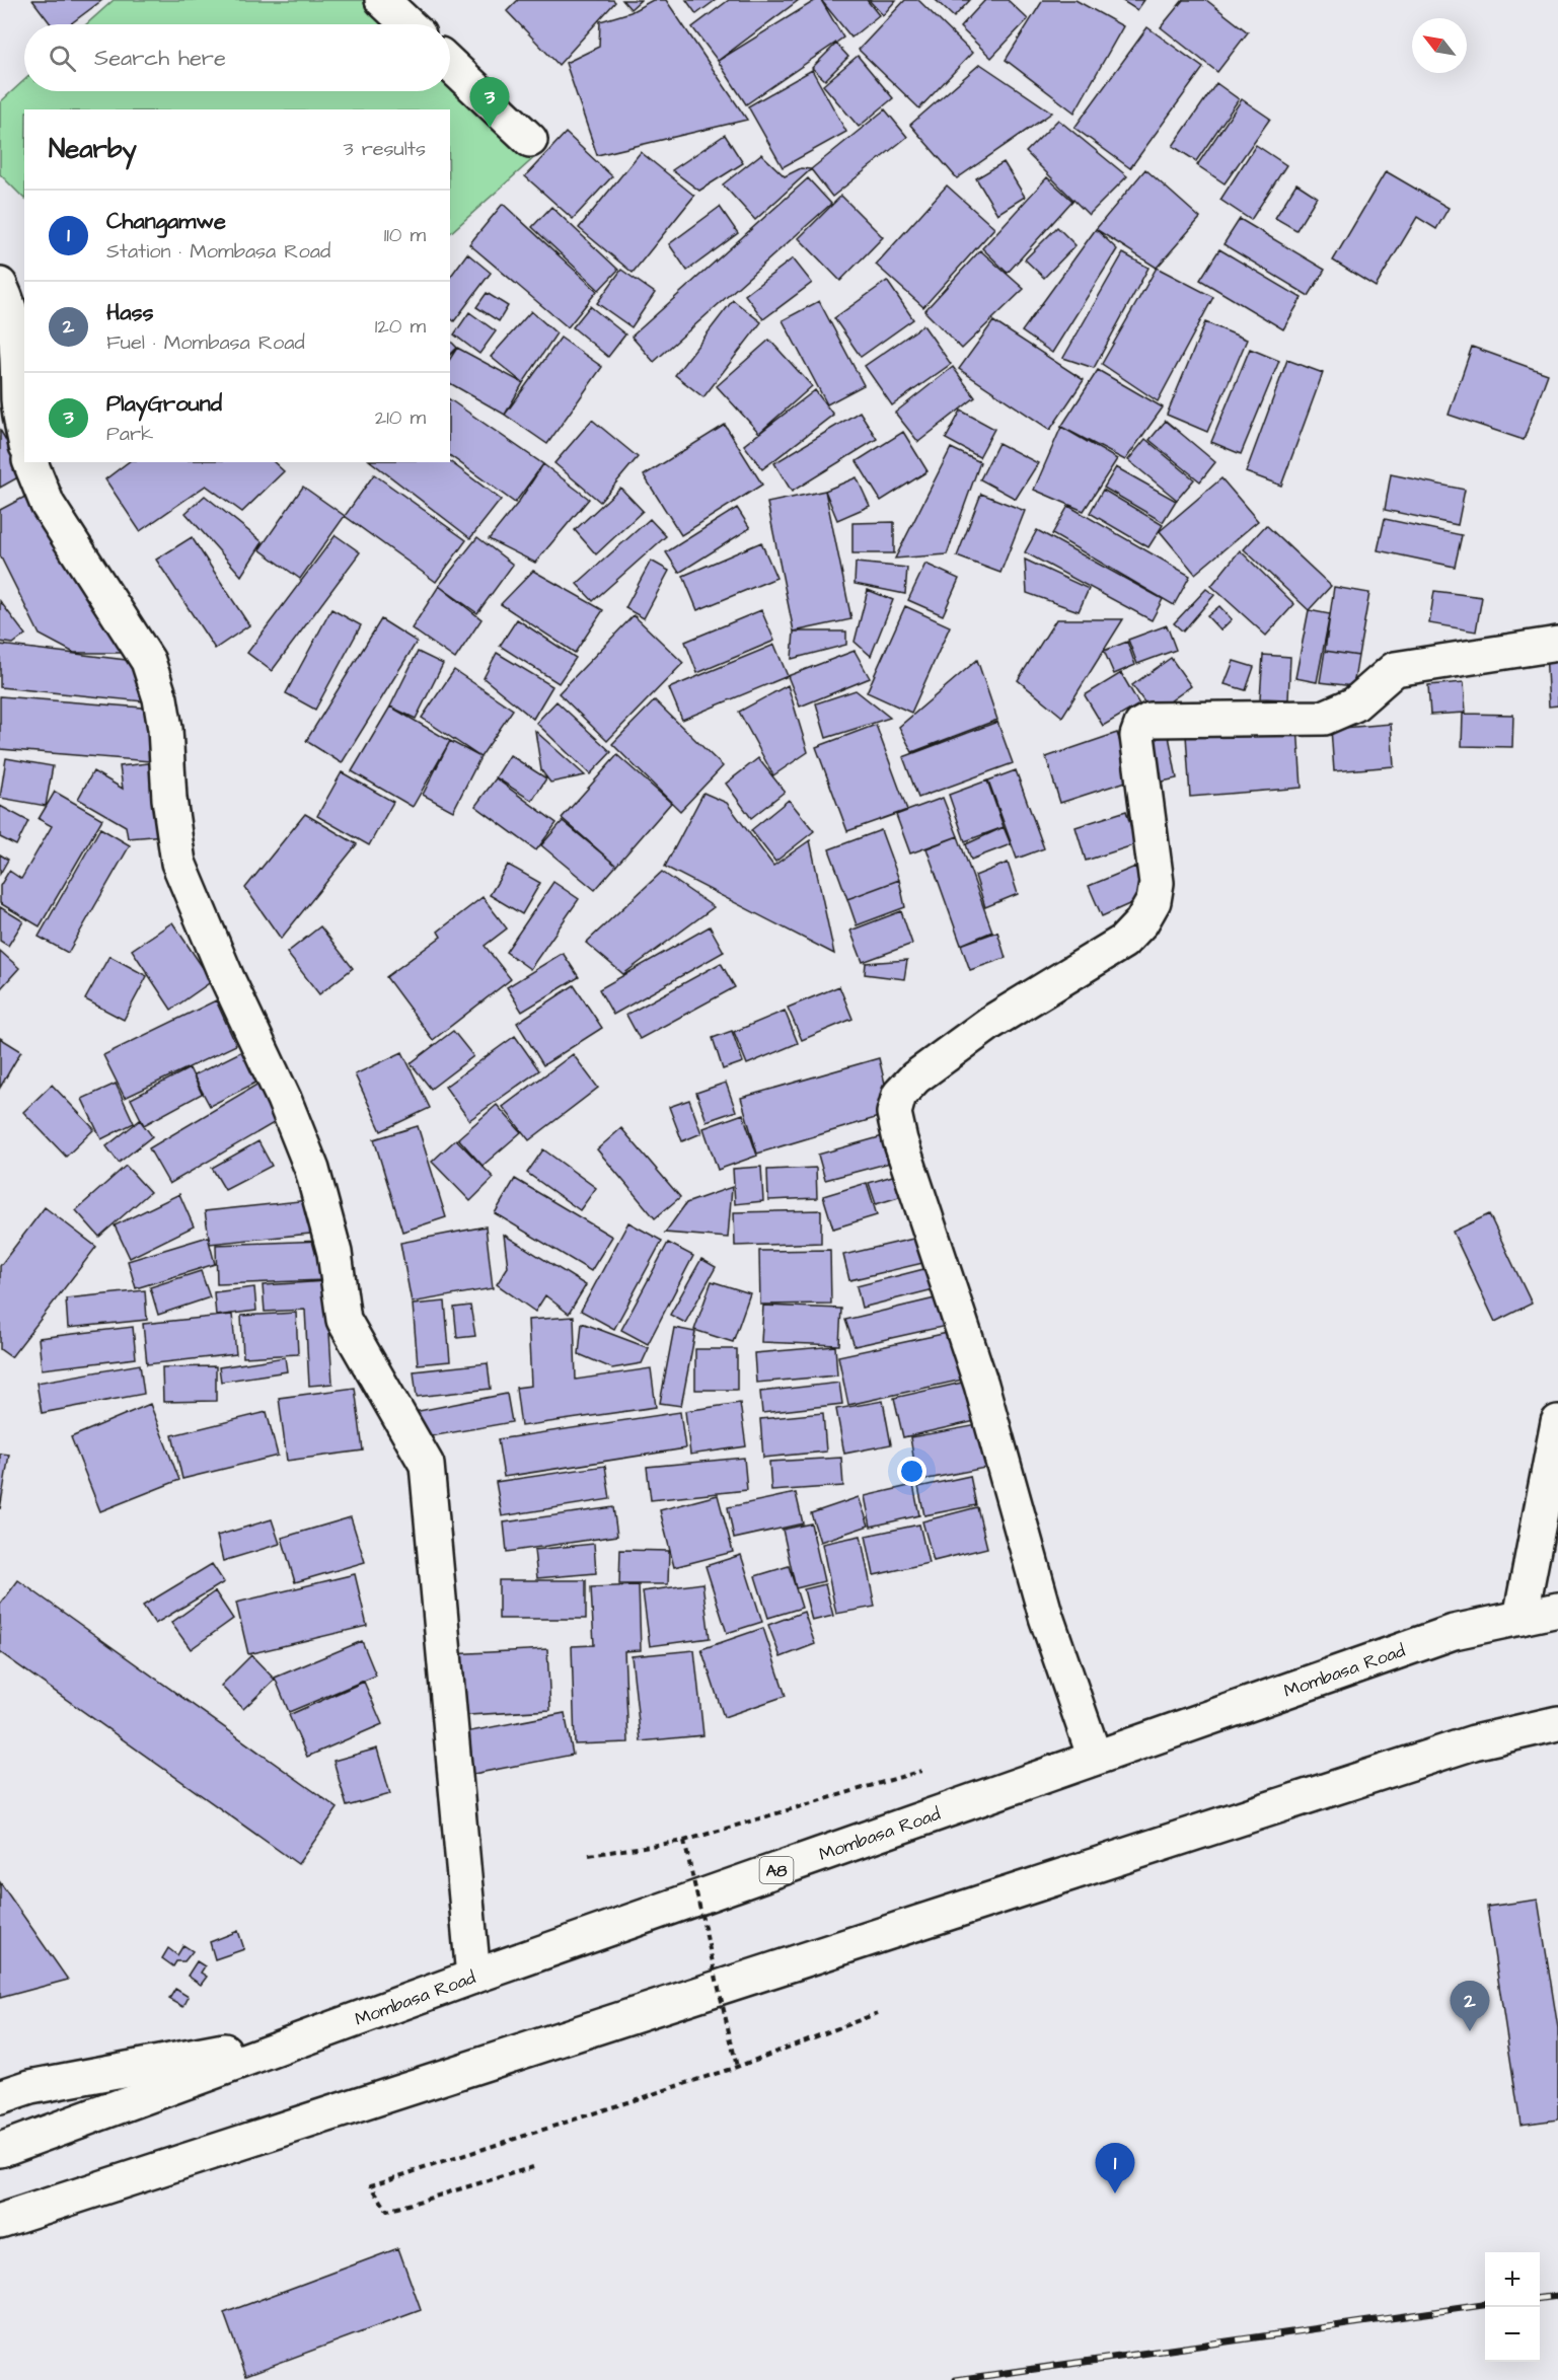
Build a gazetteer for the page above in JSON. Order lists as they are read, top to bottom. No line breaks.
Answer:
{"streets":{"main road":["Mombasa Road","A8"]},"north":"top left","page":{"search":"Search here","pins":["3","2","1"],"heading":["Nearby","3 results"],"list":[{"mark":"1","name":"Changamwe","note":"Station · Mombasa Road","value":"110 m"},{"mark":"2","name":"Hass","note":"Fuel · Mombasa Road","value":"120 m"},{"mark":"3","name":"PlayGround","note":"Park","value":"210 m"}],"map_buttons":["+","−"]}}
